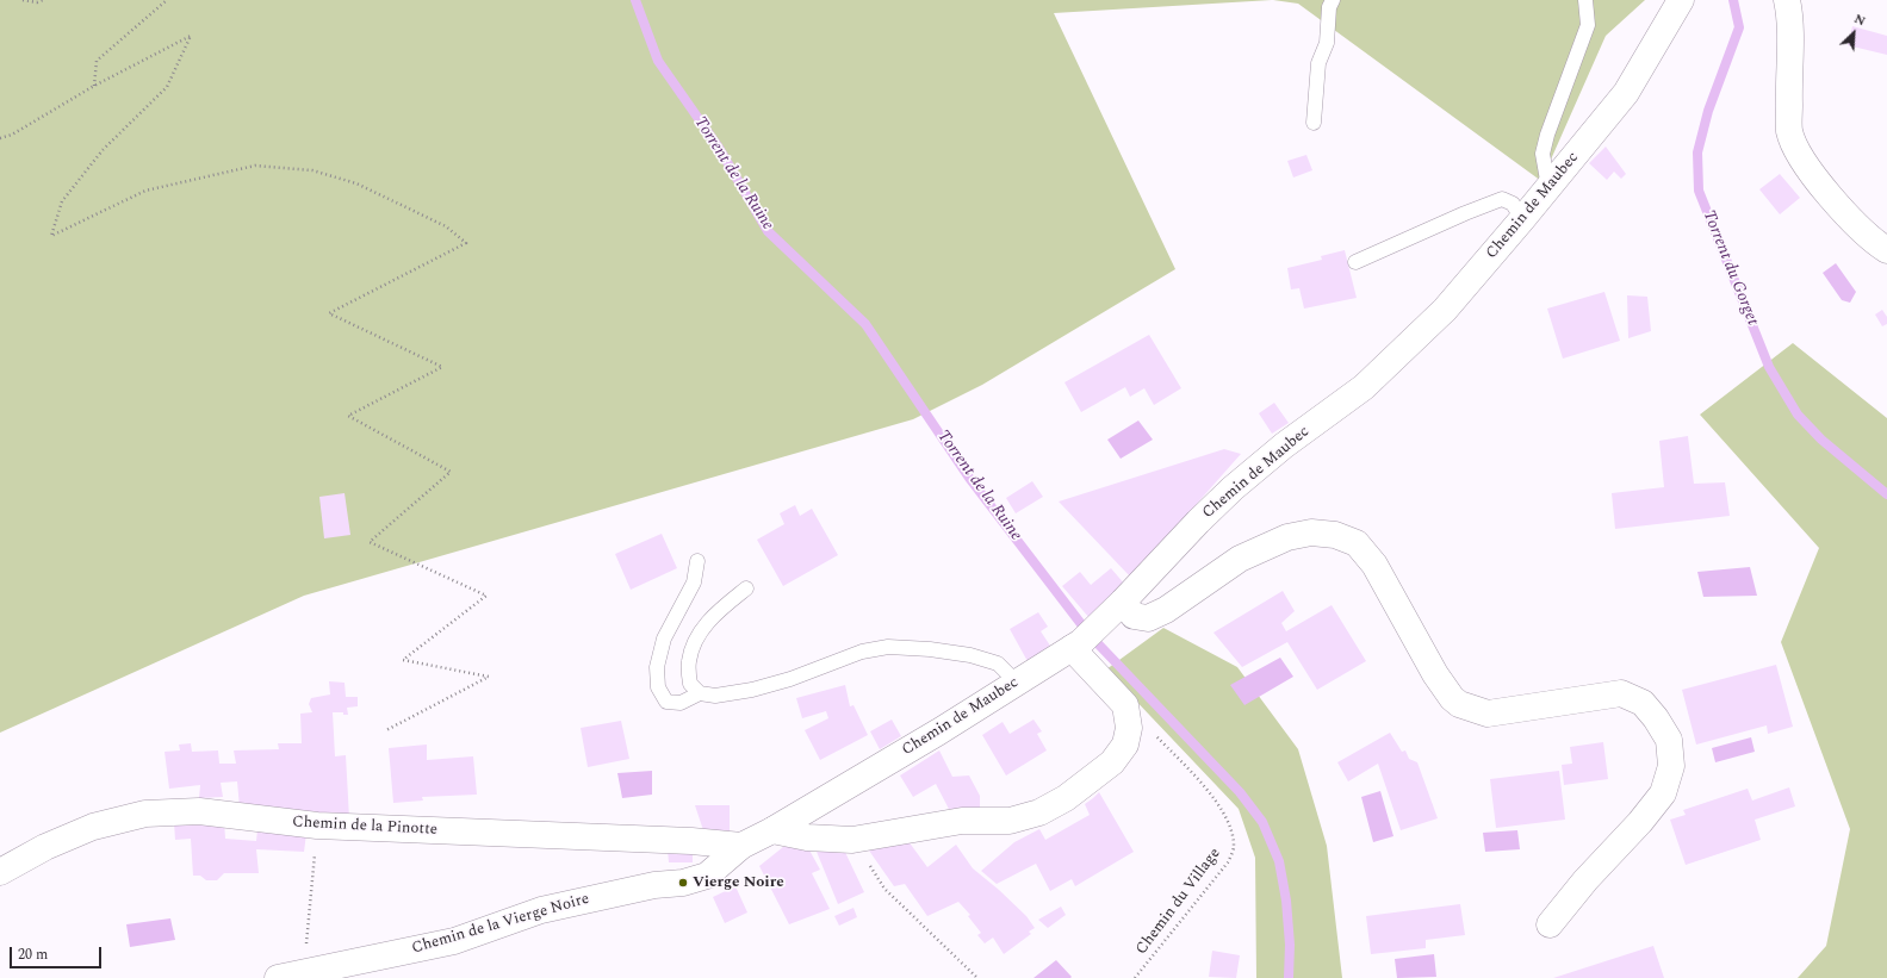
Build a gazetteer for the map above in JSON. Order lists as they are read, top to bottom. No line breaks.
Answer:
{"streets":{"street":["Chemin de Maubec","Chemin de la Pinotte","Chemin de la Vierge Noire"],"path":["Chemin du Village"]},"crossings":[["Chemin de Maubec","Chemin de la Pinotte"],["Chemin de Maubec","Chemin de la Vierge Noire"],["Chemin de la Pinotte","Chemin de la Vierge Noire"]],"water":["Torrent de la Ruine","Torrent du Gorget"],"places":["Vierge Noire"],"scale_bar":"20 m","north":"top right"}
